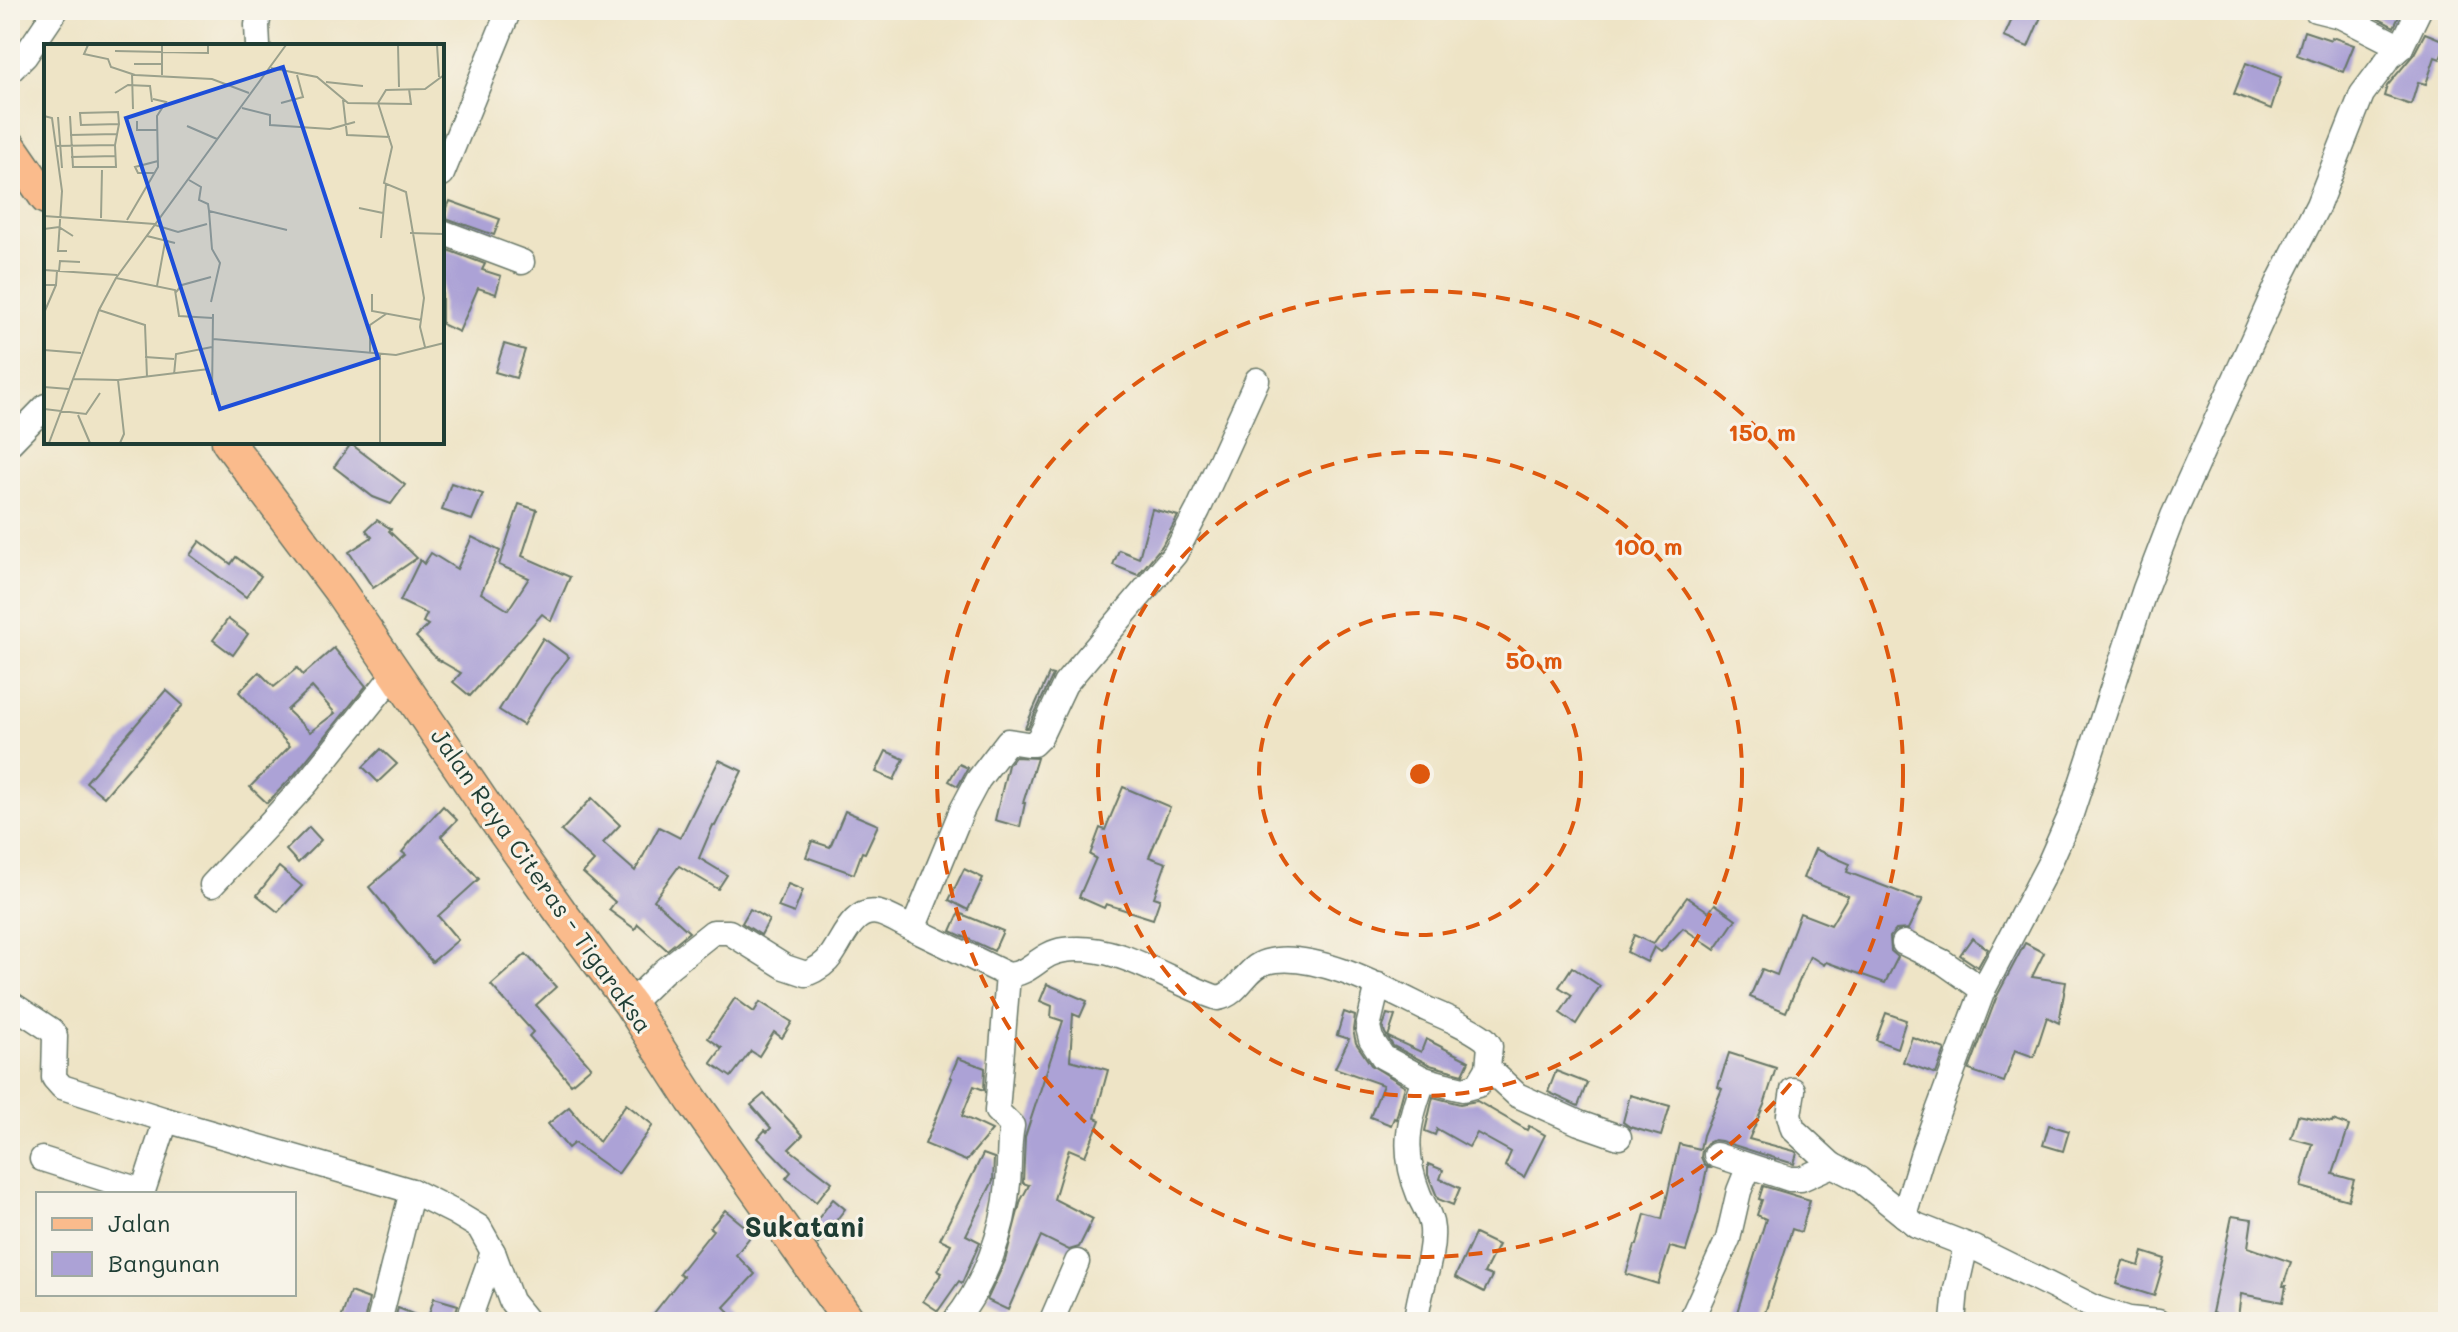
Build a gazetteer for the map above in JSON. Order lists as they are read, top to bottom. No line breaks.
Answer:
{"streets":{"main road":["Jalan Raya Citeras - Tigaraksa"]},"districts":["Sukatani"],"legend":["Jalan","Bangunan"],"rings":["150 m","100 m","50 m"]}
